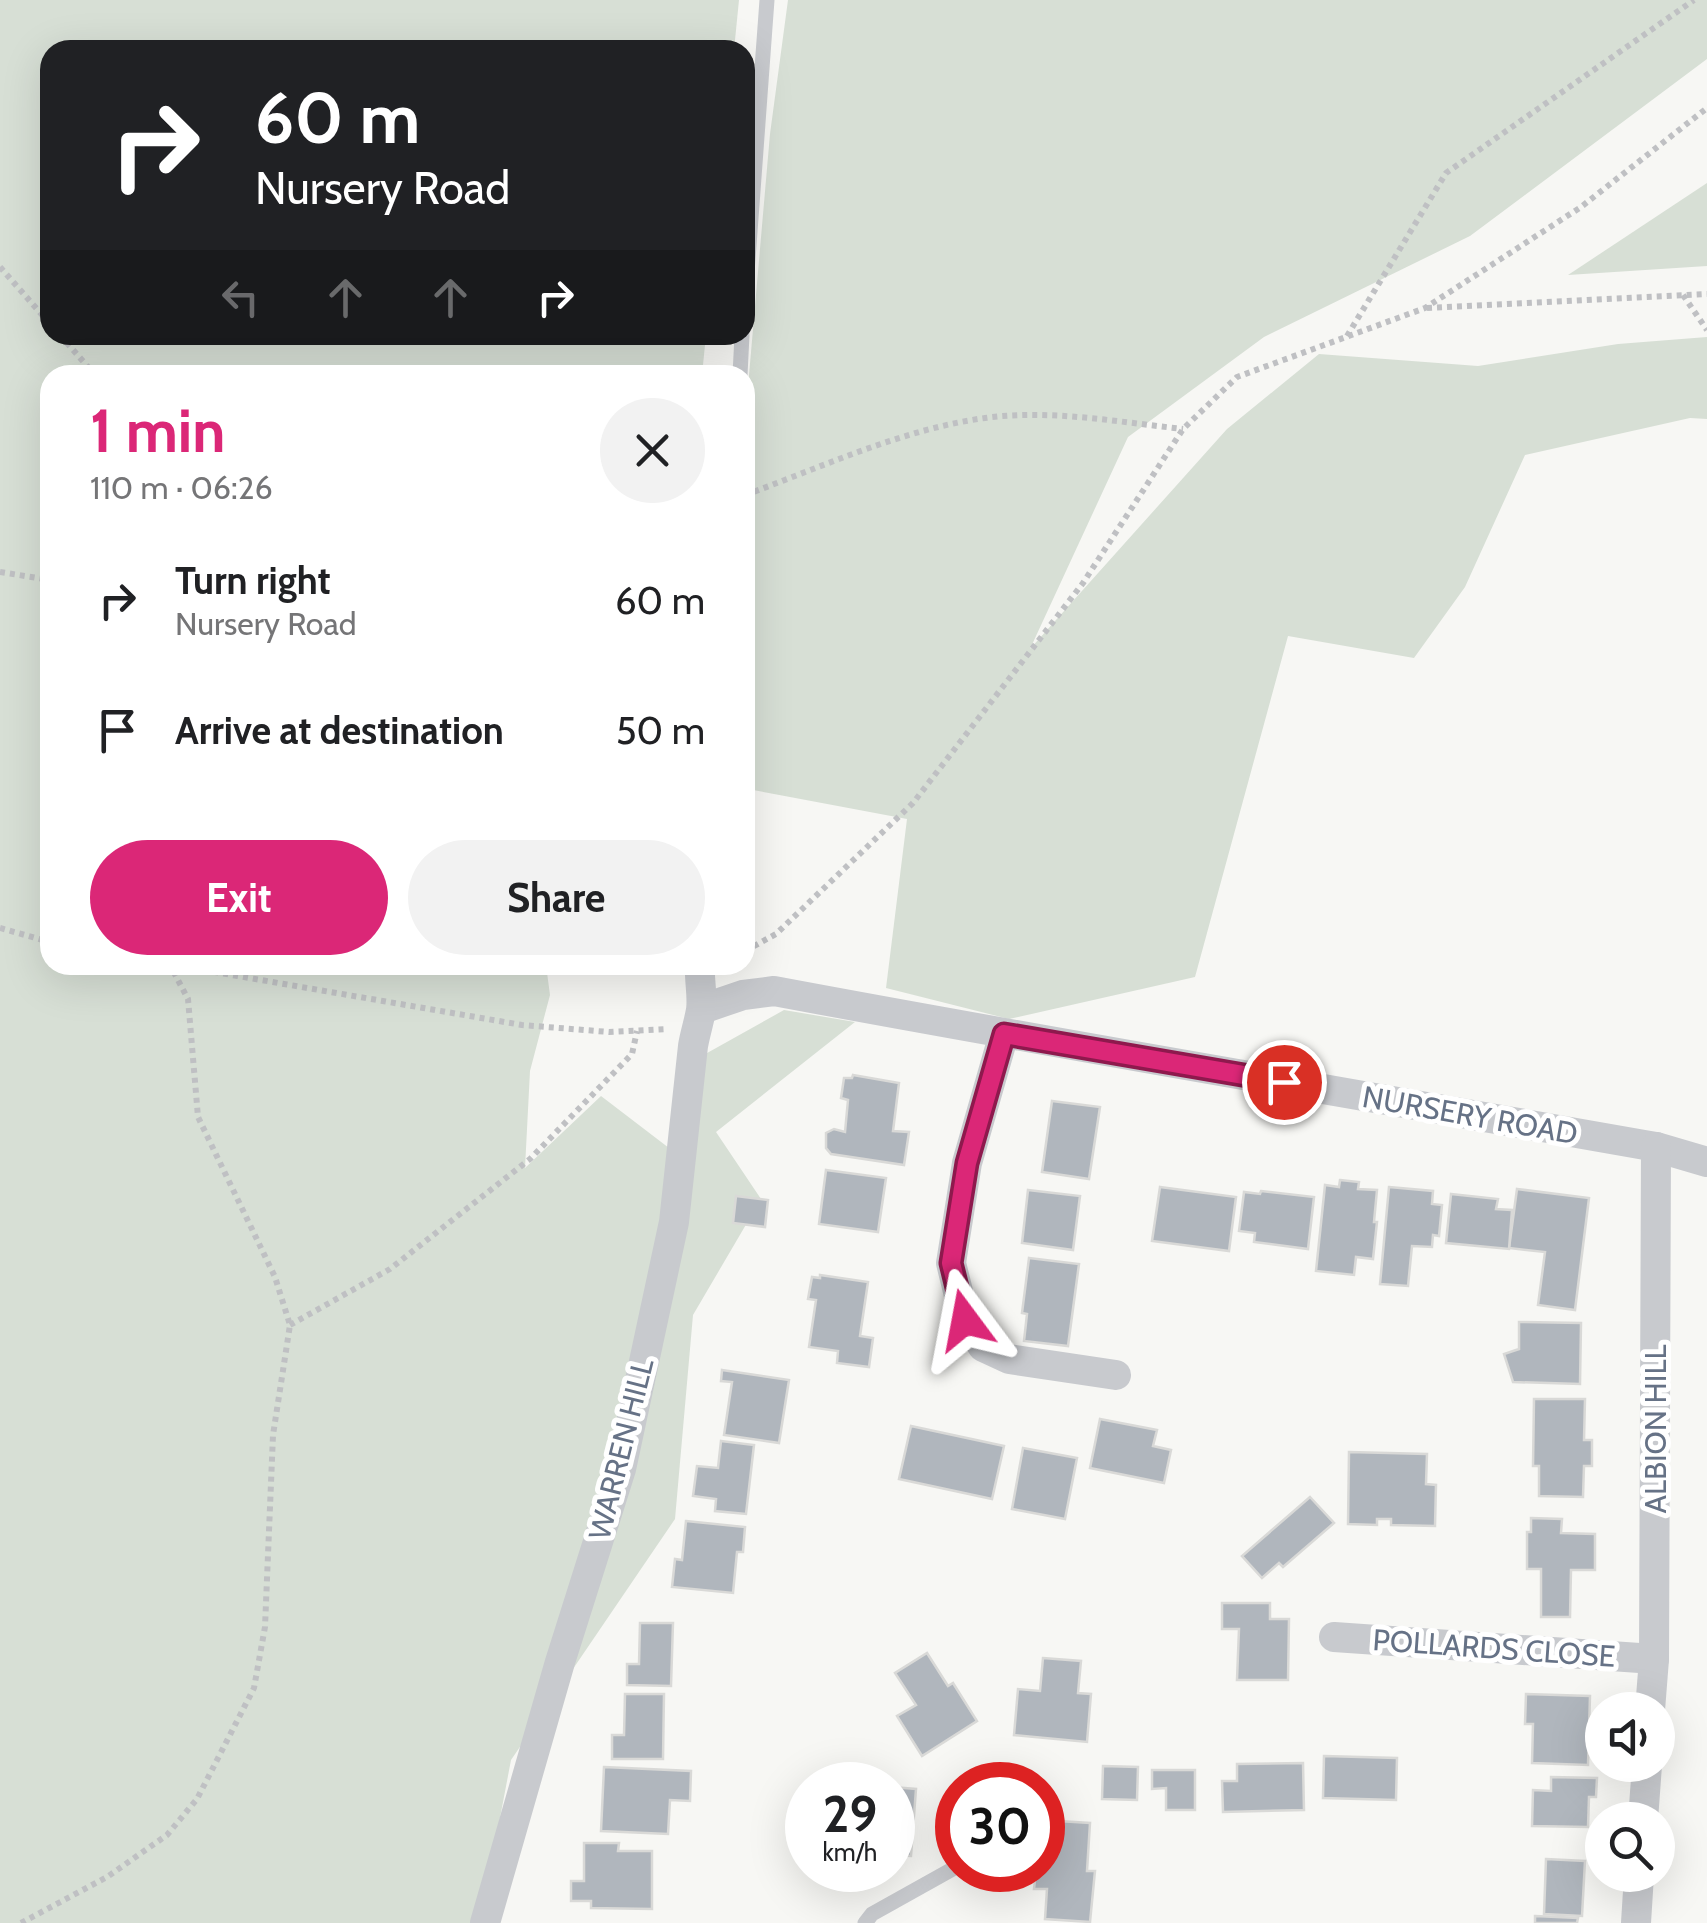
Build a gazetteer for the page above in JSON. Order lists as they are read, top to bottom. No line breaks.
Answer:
{"streets":{"street":["NURSERY ROAD","ALBION HILL","WARREN HILL","POLLARDS CLOSE"]},"crossings":[["NURSERY ROAD","ALBION HILL"],["NURSERY ROAD","WARREN HILL"],["ALBION HILL","POLLARDS CLOSE"]],"page":{"turn":["60 m","Nursery Road"],"heading":["1 min","110 m · 06:26"],"list":[{"name":"Turn right","note":"Nursery Road","value":"60 m"},{"name":"Arrive at destination","value":"50 m"}],"buttons":["Exit","Share"],"speed":"29 km/h","limit":"30"}}
